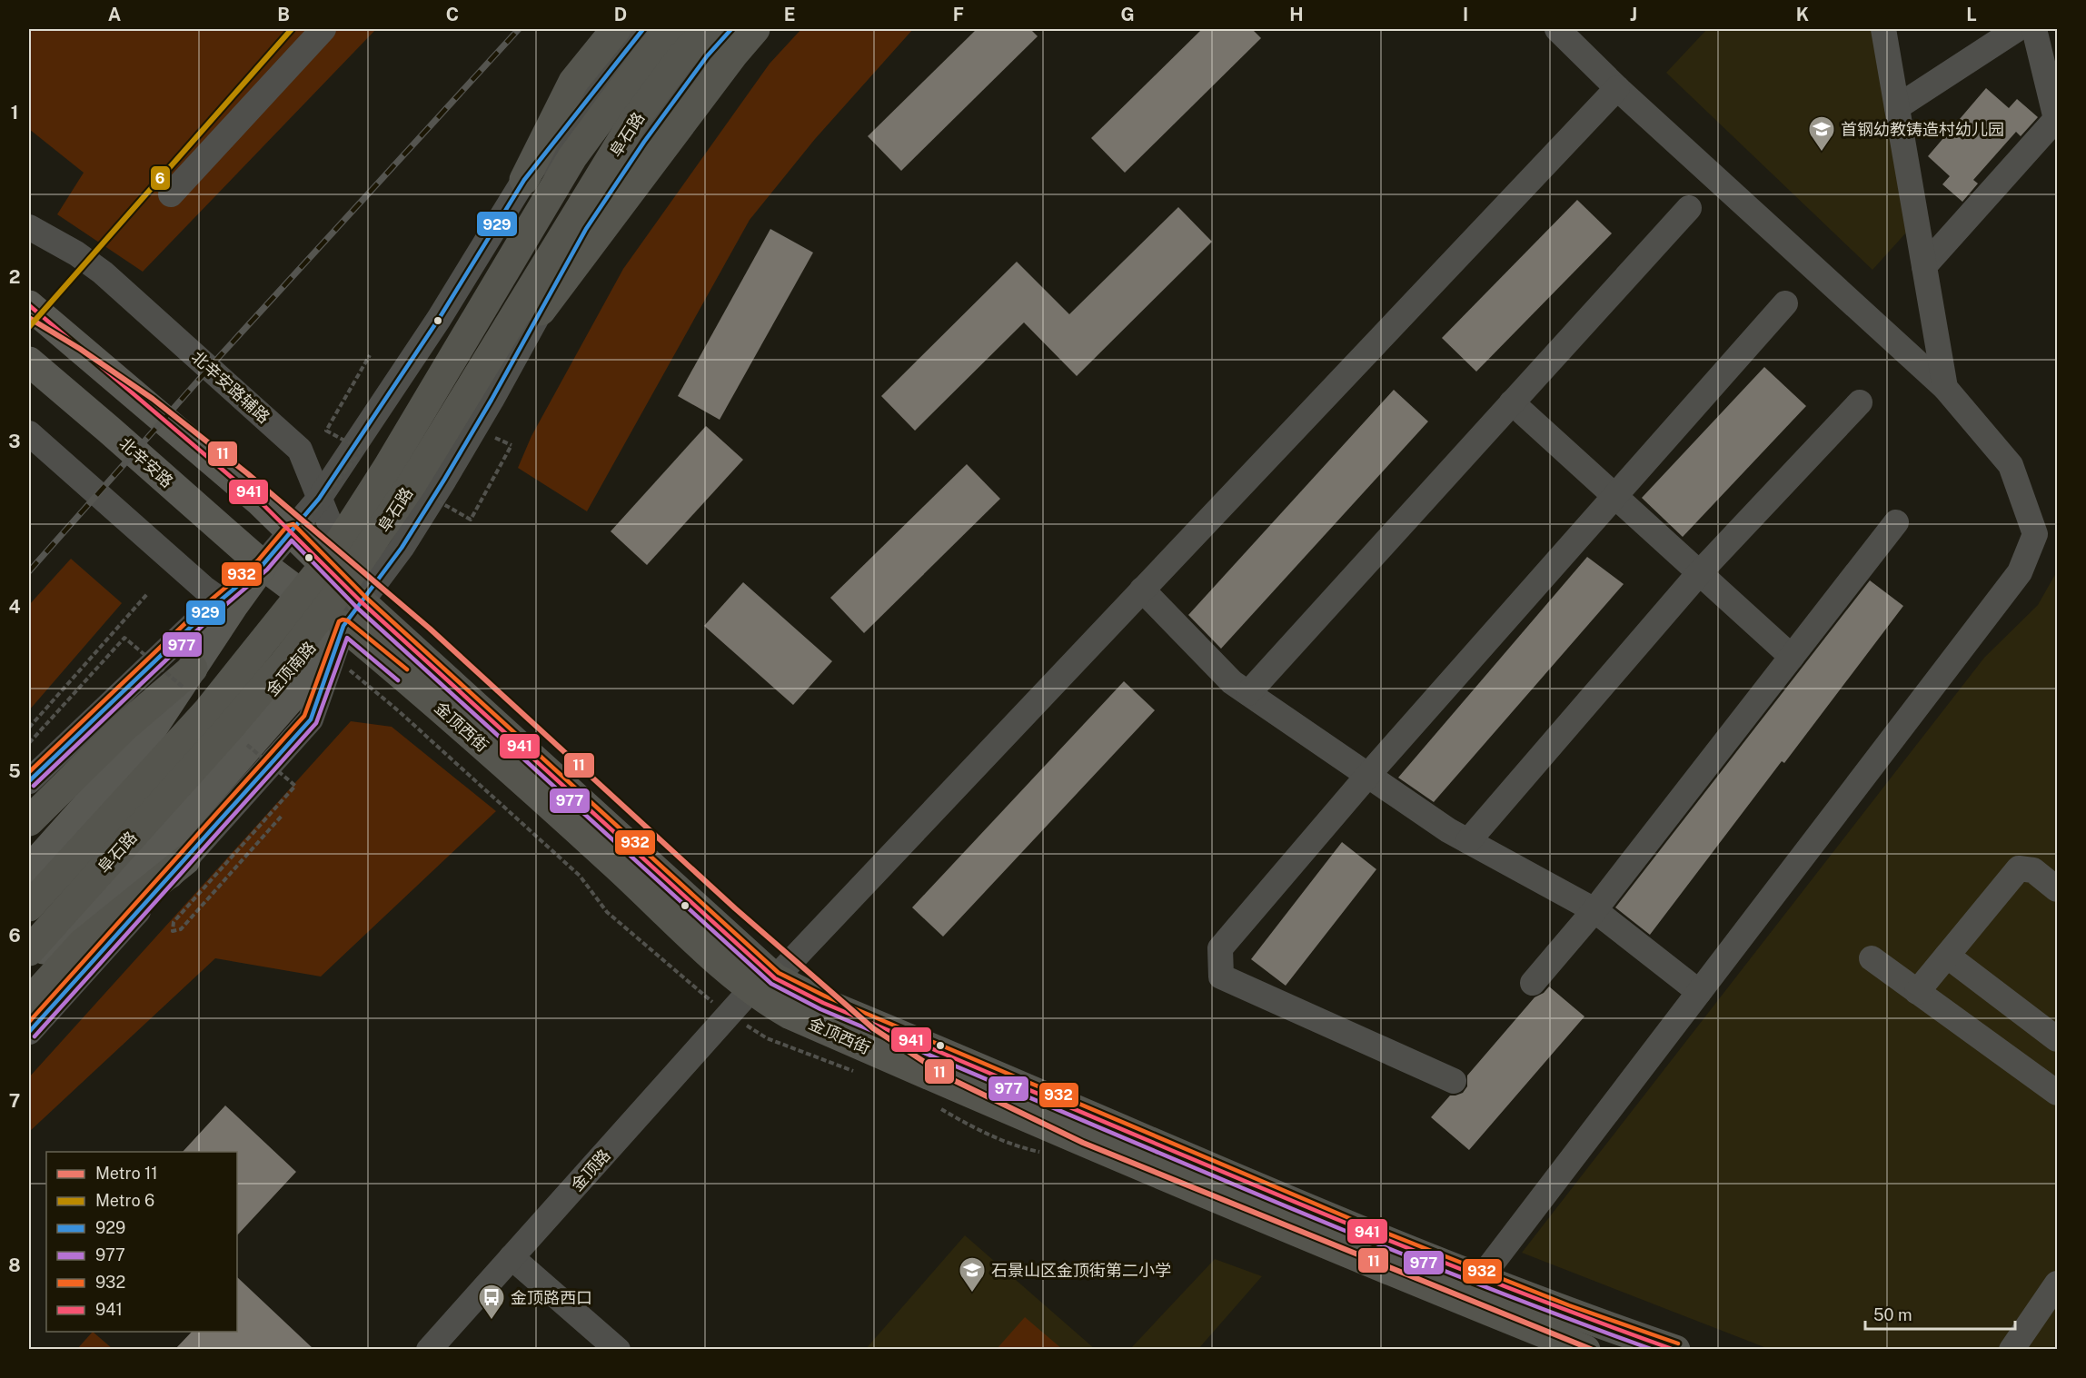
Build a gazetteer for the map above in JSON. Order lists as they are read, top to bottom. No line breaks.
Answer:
{"streets":{"highway":["阜石路","金顶西街"],"main road":["北辛安路","金顶南路"],"street":["北辛安路辅路","金顶路"]},"crossings":[["北辛安路辅路","金顶西街"],["北辛安路","金顶南路"],["北辛安路","金顶西街"],["金顶南路","金顶西街"],["金顶西街","金顶路"]],"places":{"school or university":["首钢幼教铸造村幼儿园","石景山区金顶街第二小学"],"bus stop":["金顶路西口"]},"lines":["metro line 6","transit line 929","transit line 941","metro line 11","transit line 932","transit line 977"],"legend":["Metro 11","Metro 6","929","977","932","941"],"scale_bar":"50 m","grid":{"columns":["A","B","C","D","E","F","G","H","I","J","K","L"],"rows":["1","2","3","4","5","6","7","8"]}}
